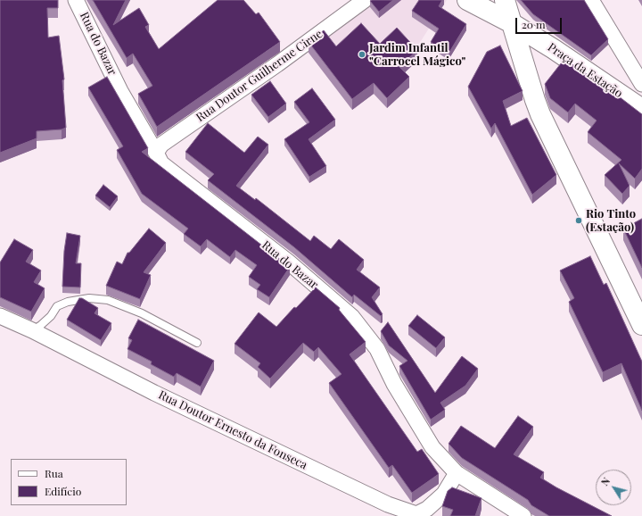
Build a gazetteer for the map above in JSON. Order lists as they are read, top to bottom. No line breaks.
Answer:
{"streets":{"street":["Rua do Bazar","Praça da Estação","Rua Doutor Guilherme Cirne","Rua Doutor Ernesto da Fonseca"]},"crossings":[["Rua do Bazar","Rua Doutor Guilherme Cirne"],["Rua do Bazar","Rua Doutor Ernesto da Fonseca"]],"places":["Jardim Infantil \"Carrocel Mágico\"","Rio Tinto (Estação)"],"legend":["Rua","Edifício"],"scale_bar":"20 m","north":"top left"}
